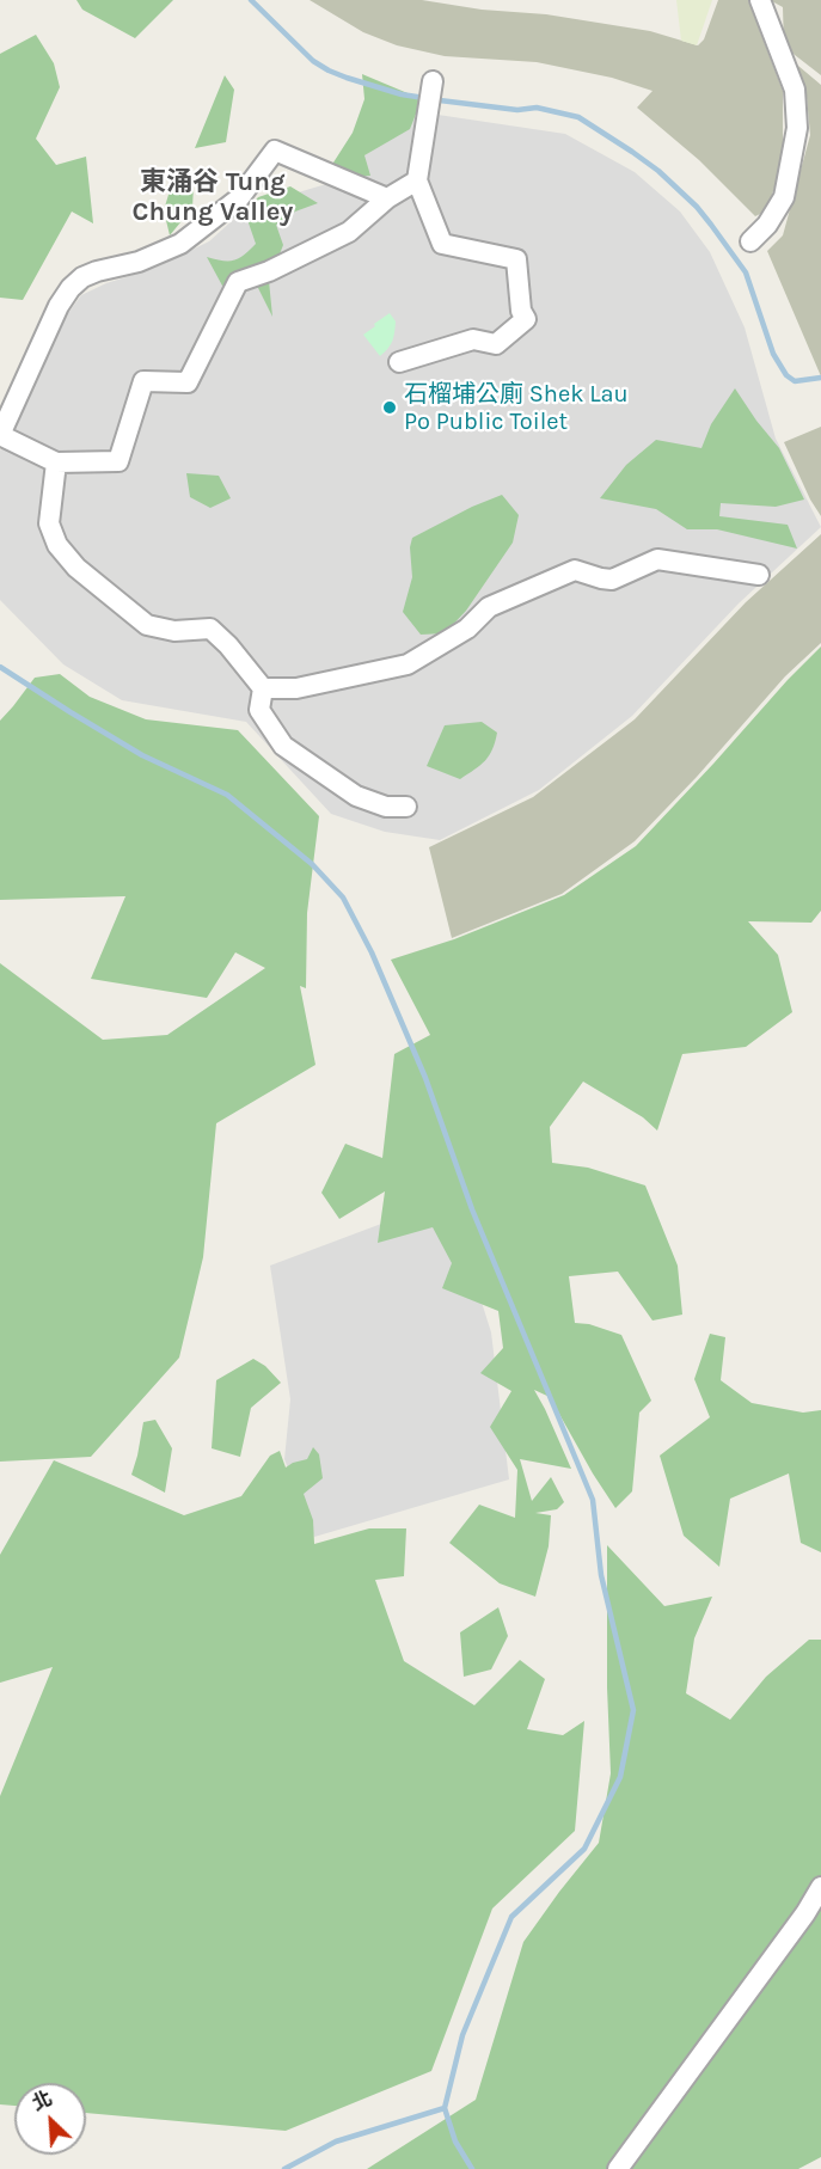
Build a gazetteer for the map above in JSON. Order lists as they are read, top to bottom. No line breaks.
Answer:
{"districts":["東涌谷 Tung Chung Valley"],"places":["石榴埔公廁 Shek Lau Po Public Toilet"],"north":"top left"}
